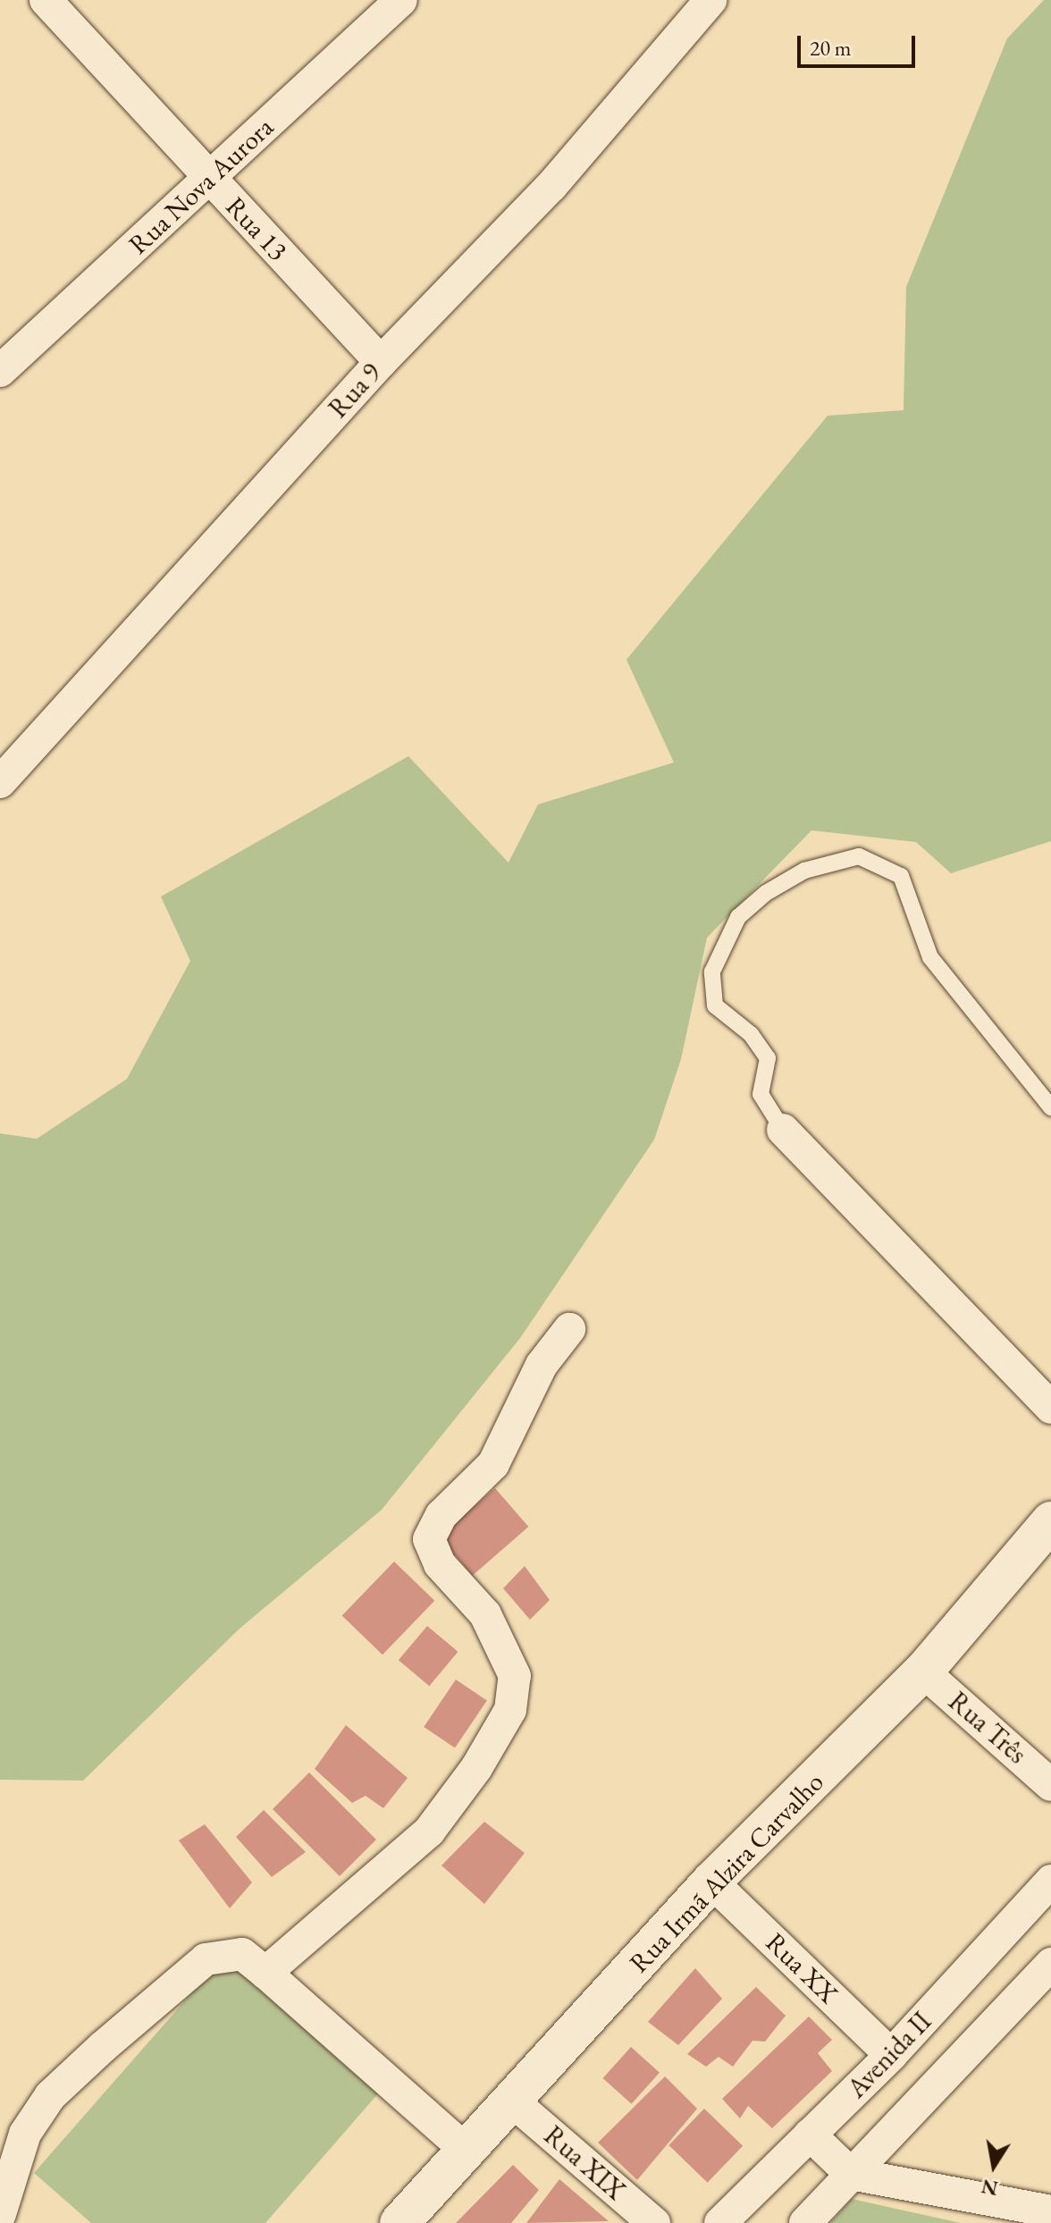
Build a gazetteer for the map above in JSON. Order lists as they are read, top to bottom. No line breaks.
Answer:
{"streets":{"street":["Rua Nova Aurora","Rua 13","Rua 9","Rua Três","Rua Irmã Alzira Carvalho","Rua XX","Avenida II","Rua XIX"]},"crossings":[["Rua Nova Aurora","Rua 13"],["Rua 13","Rua 9"],["Rua Três","Rua Irmã Alzira Carvalho"],["Rua Irmã Alzira Carvalho","Rua XX"],["Rua Irmã Alzira Carvalho","Rua XIX"],["Rua XX","Avenida II"]],"scale_bar":"20 m","north":"bottom"}
